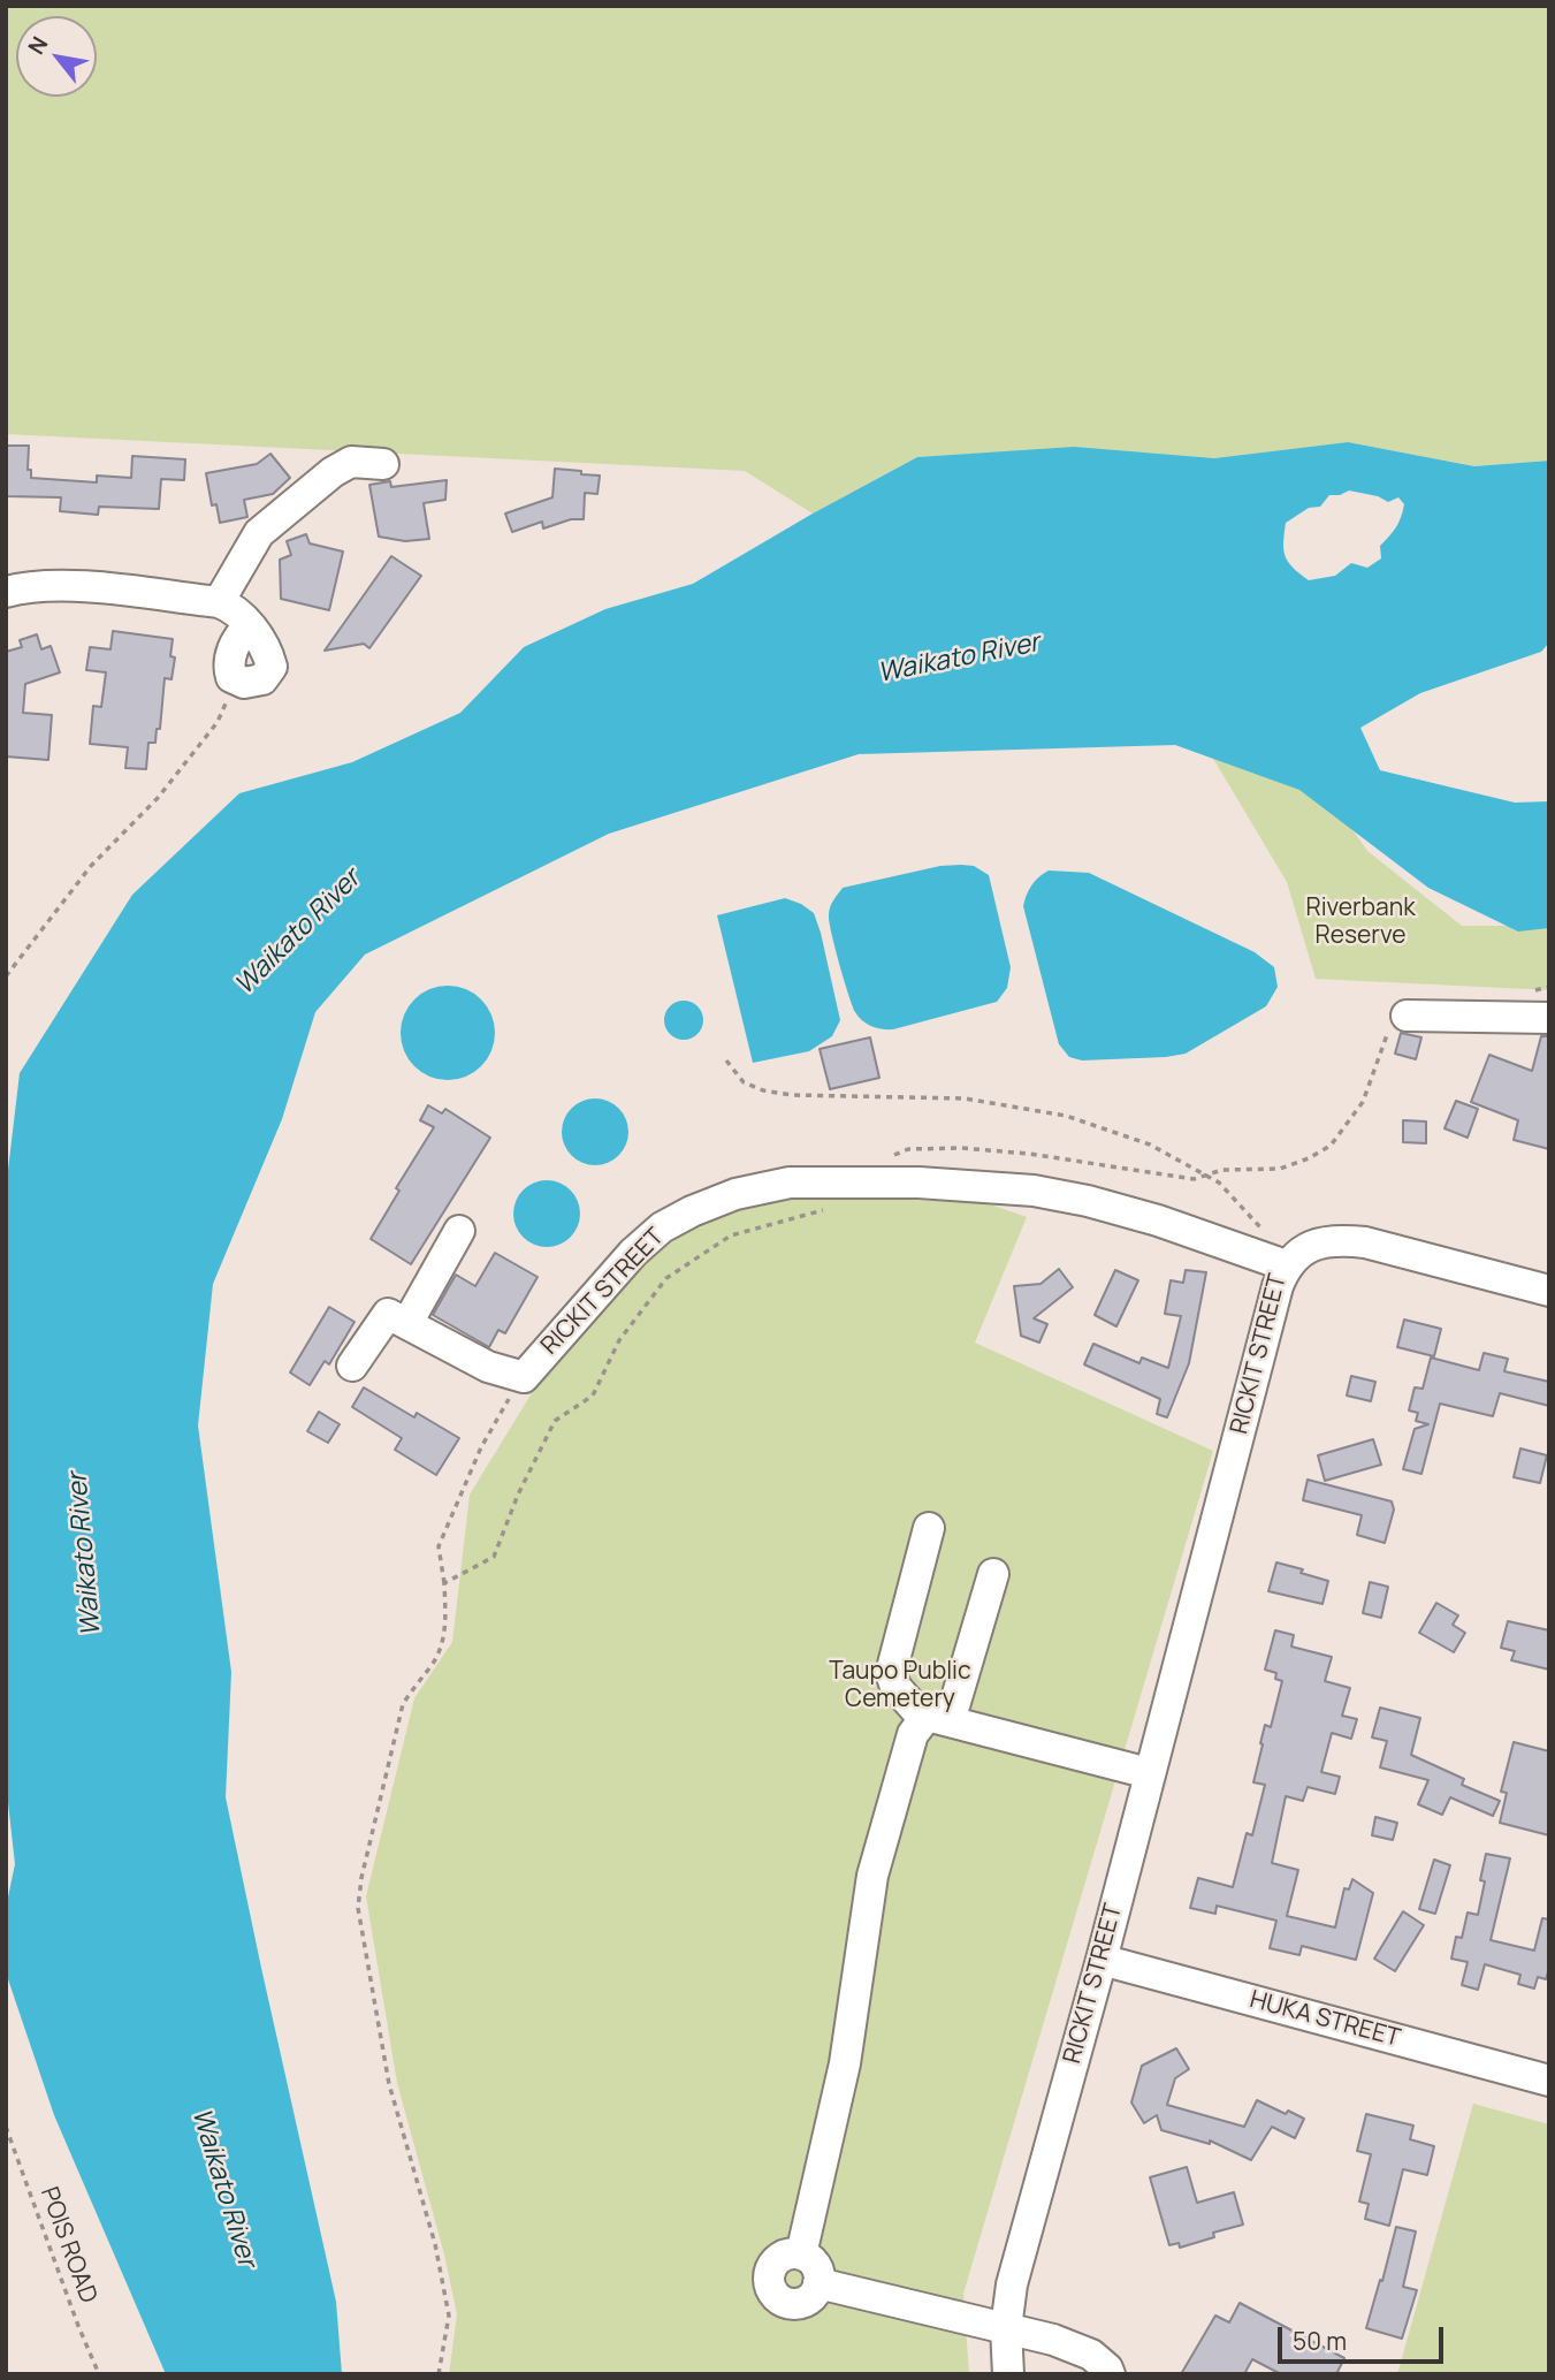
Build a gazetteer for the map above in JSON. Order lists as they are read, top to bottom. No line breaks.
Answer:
{"streets":{"street":["RICKIT STREET","HUKA STREET"],"path":["POIS ROAD"]},"crossings":[["RICKIT STREET","HUKA STREET"]],"water":["Waikato River"],"parks":["Riverbank Reserve","Taupo Public Cemetery"],"scale_bar":"50 m","north":"top left"}
